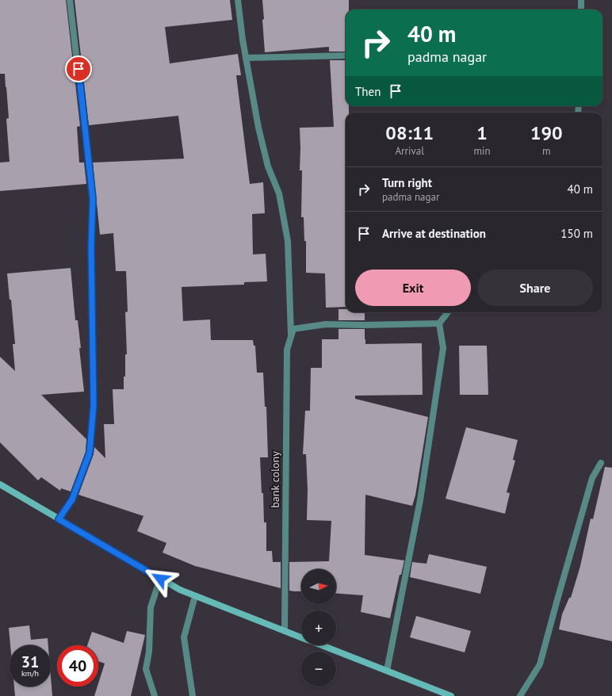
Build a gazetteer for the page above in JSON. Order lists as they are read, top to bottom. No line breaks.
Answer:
{"streets":{"street":["bank colony"]},"north":"right","page":{"turn":["40 m","padma nagar"],"then":"Then","eta":["08:11","Arrival","1","min","190","m"],"list":[{"name":"Turn right","note":"padma nagar","value":"40 m"},{"name":"Arrive at destination","value":"150 m"}],"buttons":["Exit","Share"],"map_buttons":["+","−"],"speed":"31 km/h","limit":"40"}}
